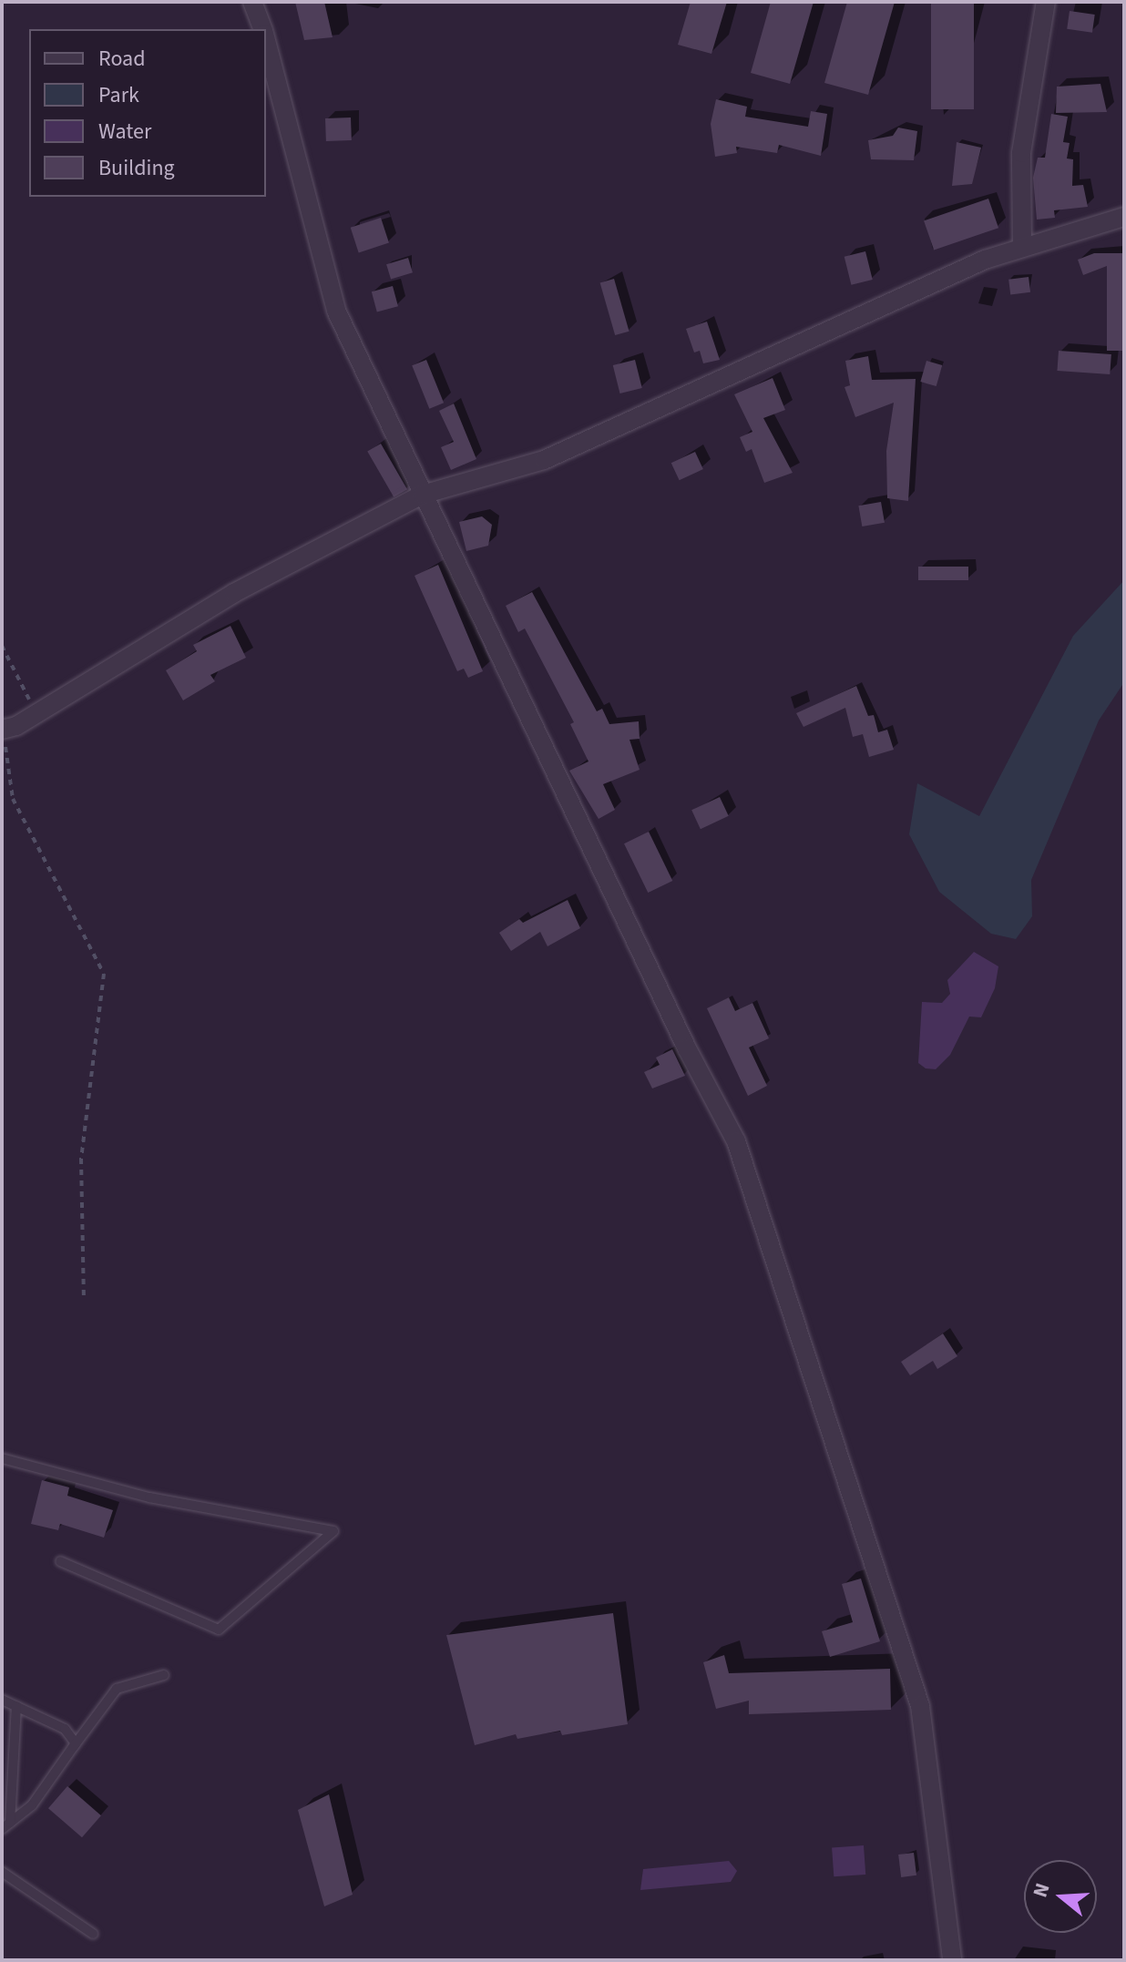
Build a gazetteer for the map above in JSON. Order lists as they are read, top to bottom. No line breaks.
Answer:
{"legend":["Road","Park","Water","Building"],"north":"left"}
